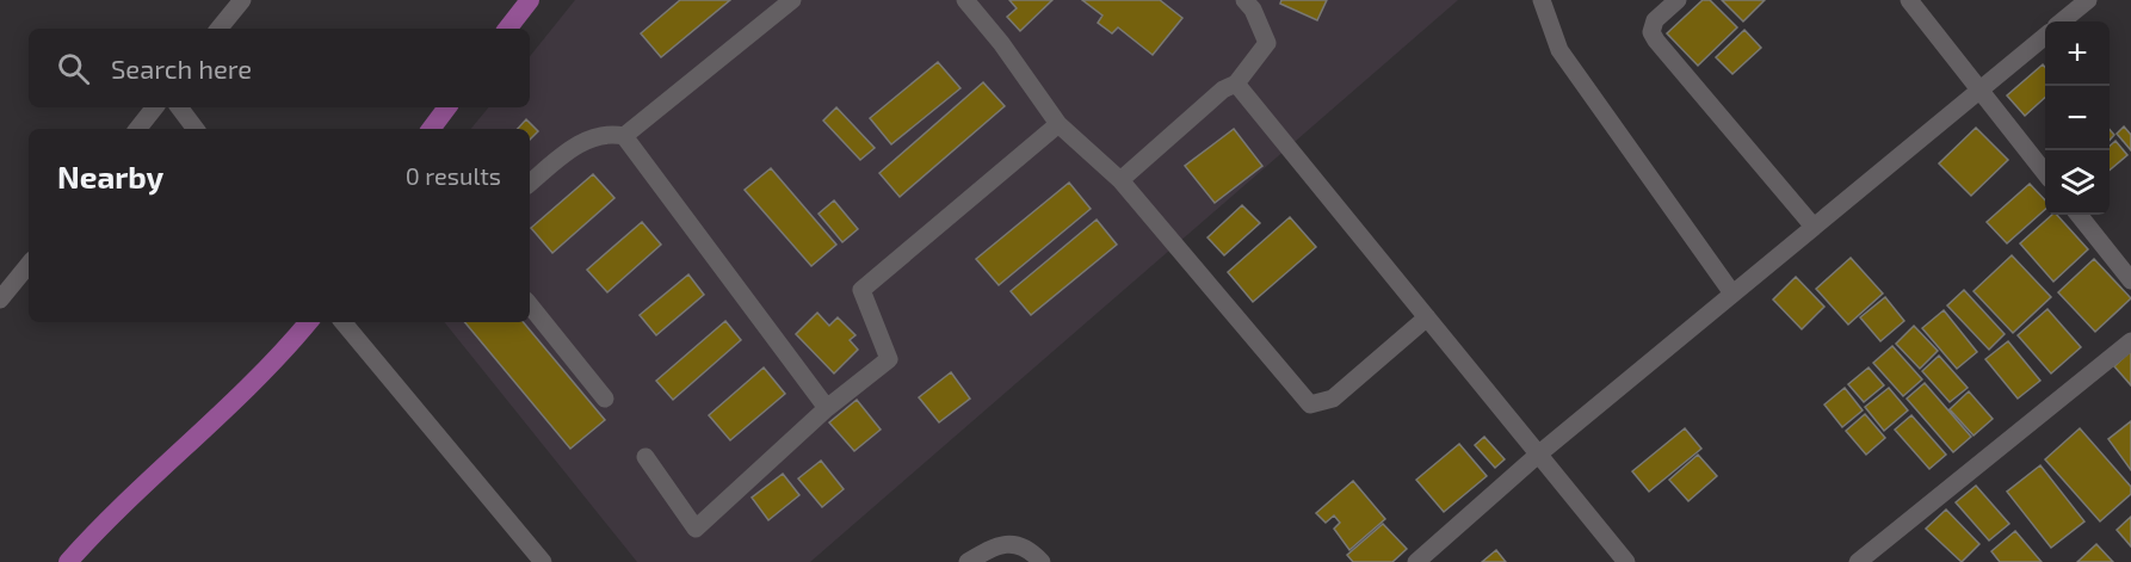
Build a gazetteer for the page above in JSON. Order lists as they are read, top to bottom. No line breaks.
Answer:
{"page":{"map_buttons":["+","−"],"search":"Search here","heading":["Nearby","0 results"]}}
